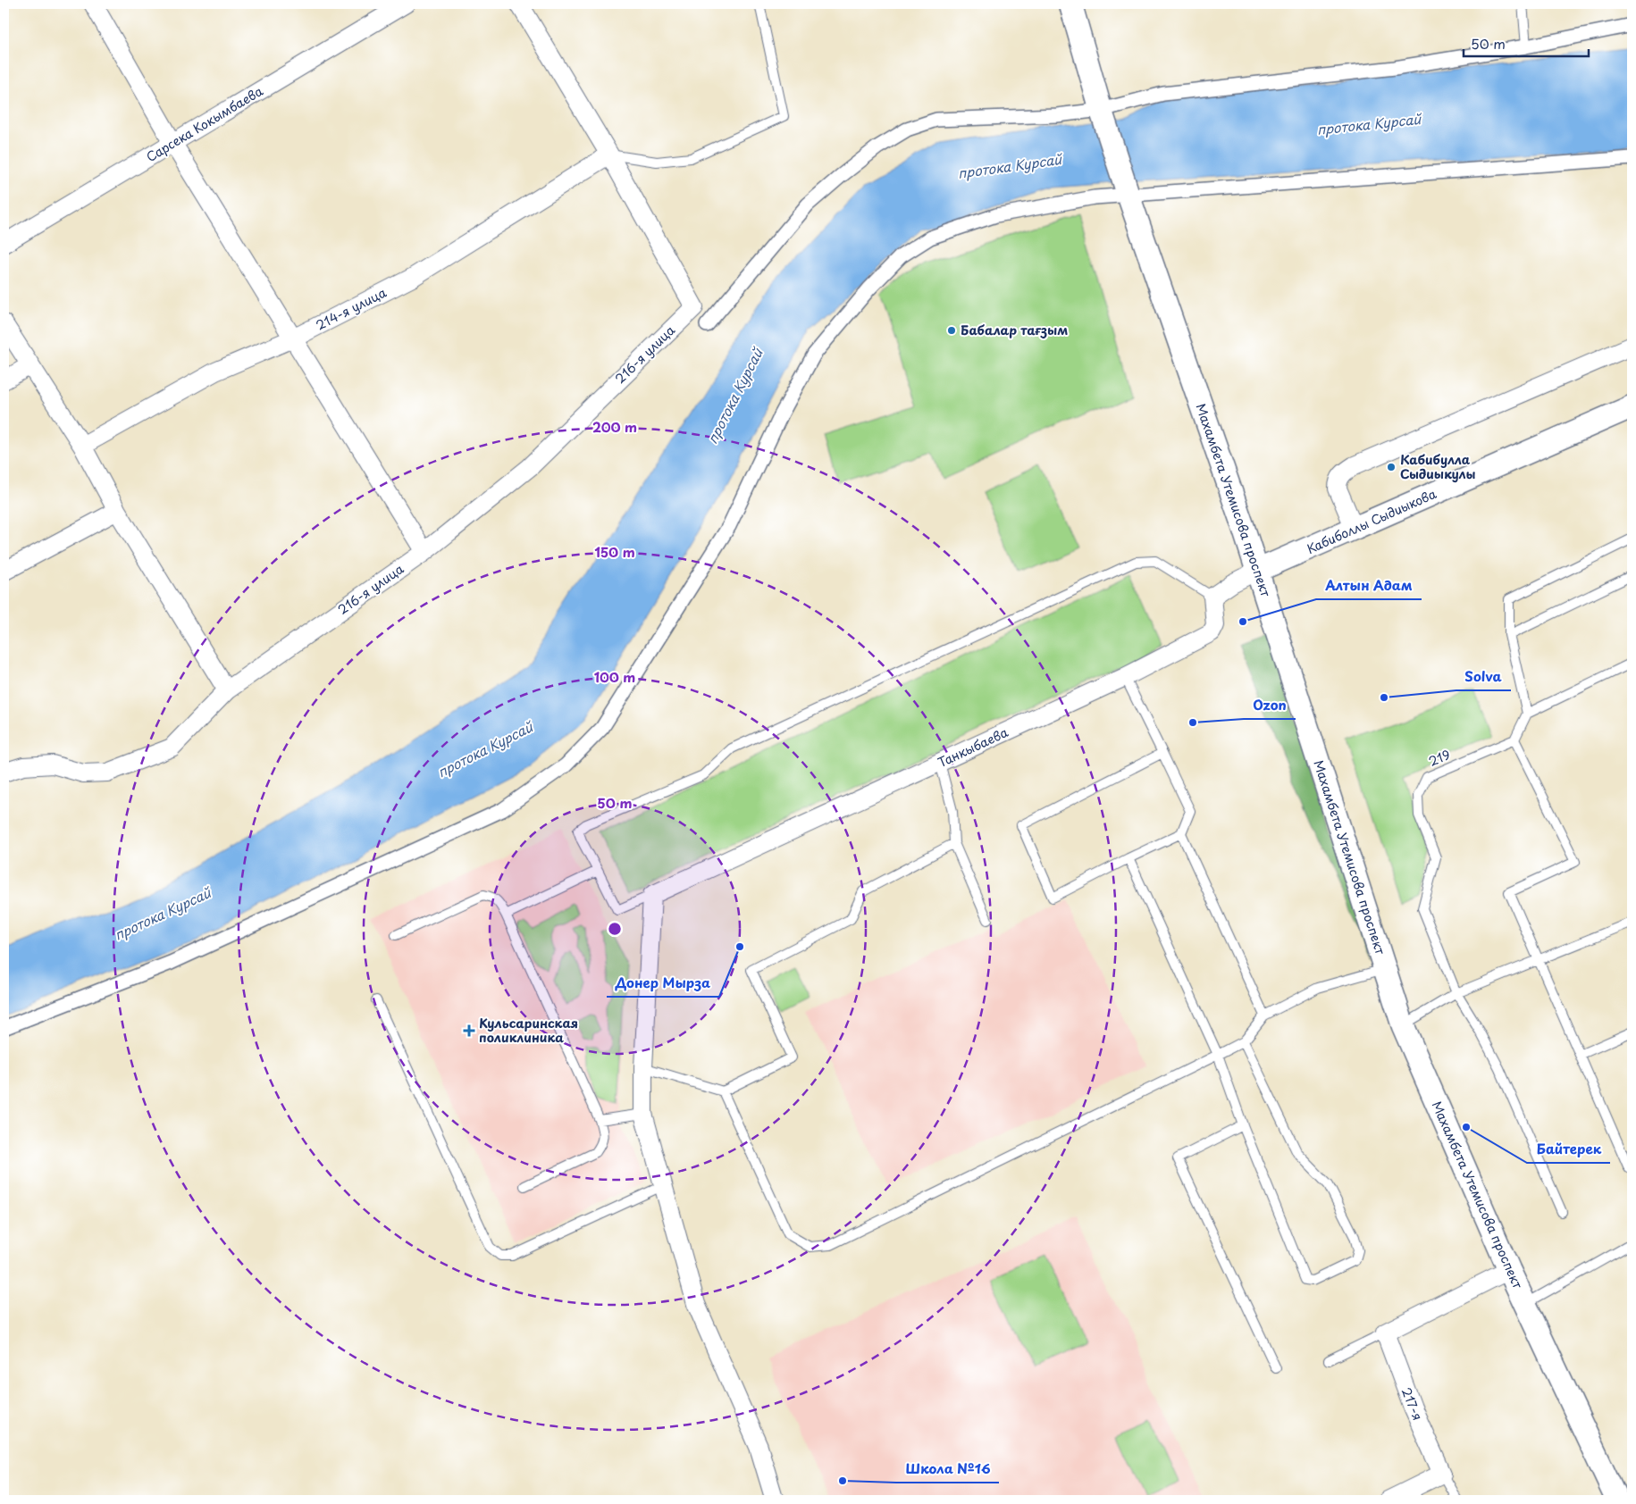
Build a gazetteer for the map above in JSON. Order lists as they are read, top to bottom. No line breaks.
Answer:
{"streets":{"street":["Сарсека Кокымбаева","214-я улица","216-я улица","Махамбета Утемисова проспект","Кабиболлы Сыдиыкова","Танкыбаева","217-я"],"lane":["219"]},"crossings":[["214-я улица","216-я улица"],["Махамбета Утемисова проспект","Кабиболлы Сыдиыкова"]],"water":["протока Курсай"],"places":{"other":["Бабалар тағзым","Кабибулла Сыдиыкулы","Алтын Адам","Solva","Ozon","Донер Мырза","Байтерек","Школа №16"],"health":["Кульсаринская поликлиника"]},"scale_bar":"50 m","rings":["200 m","150 m","100 m","50 m"]}
